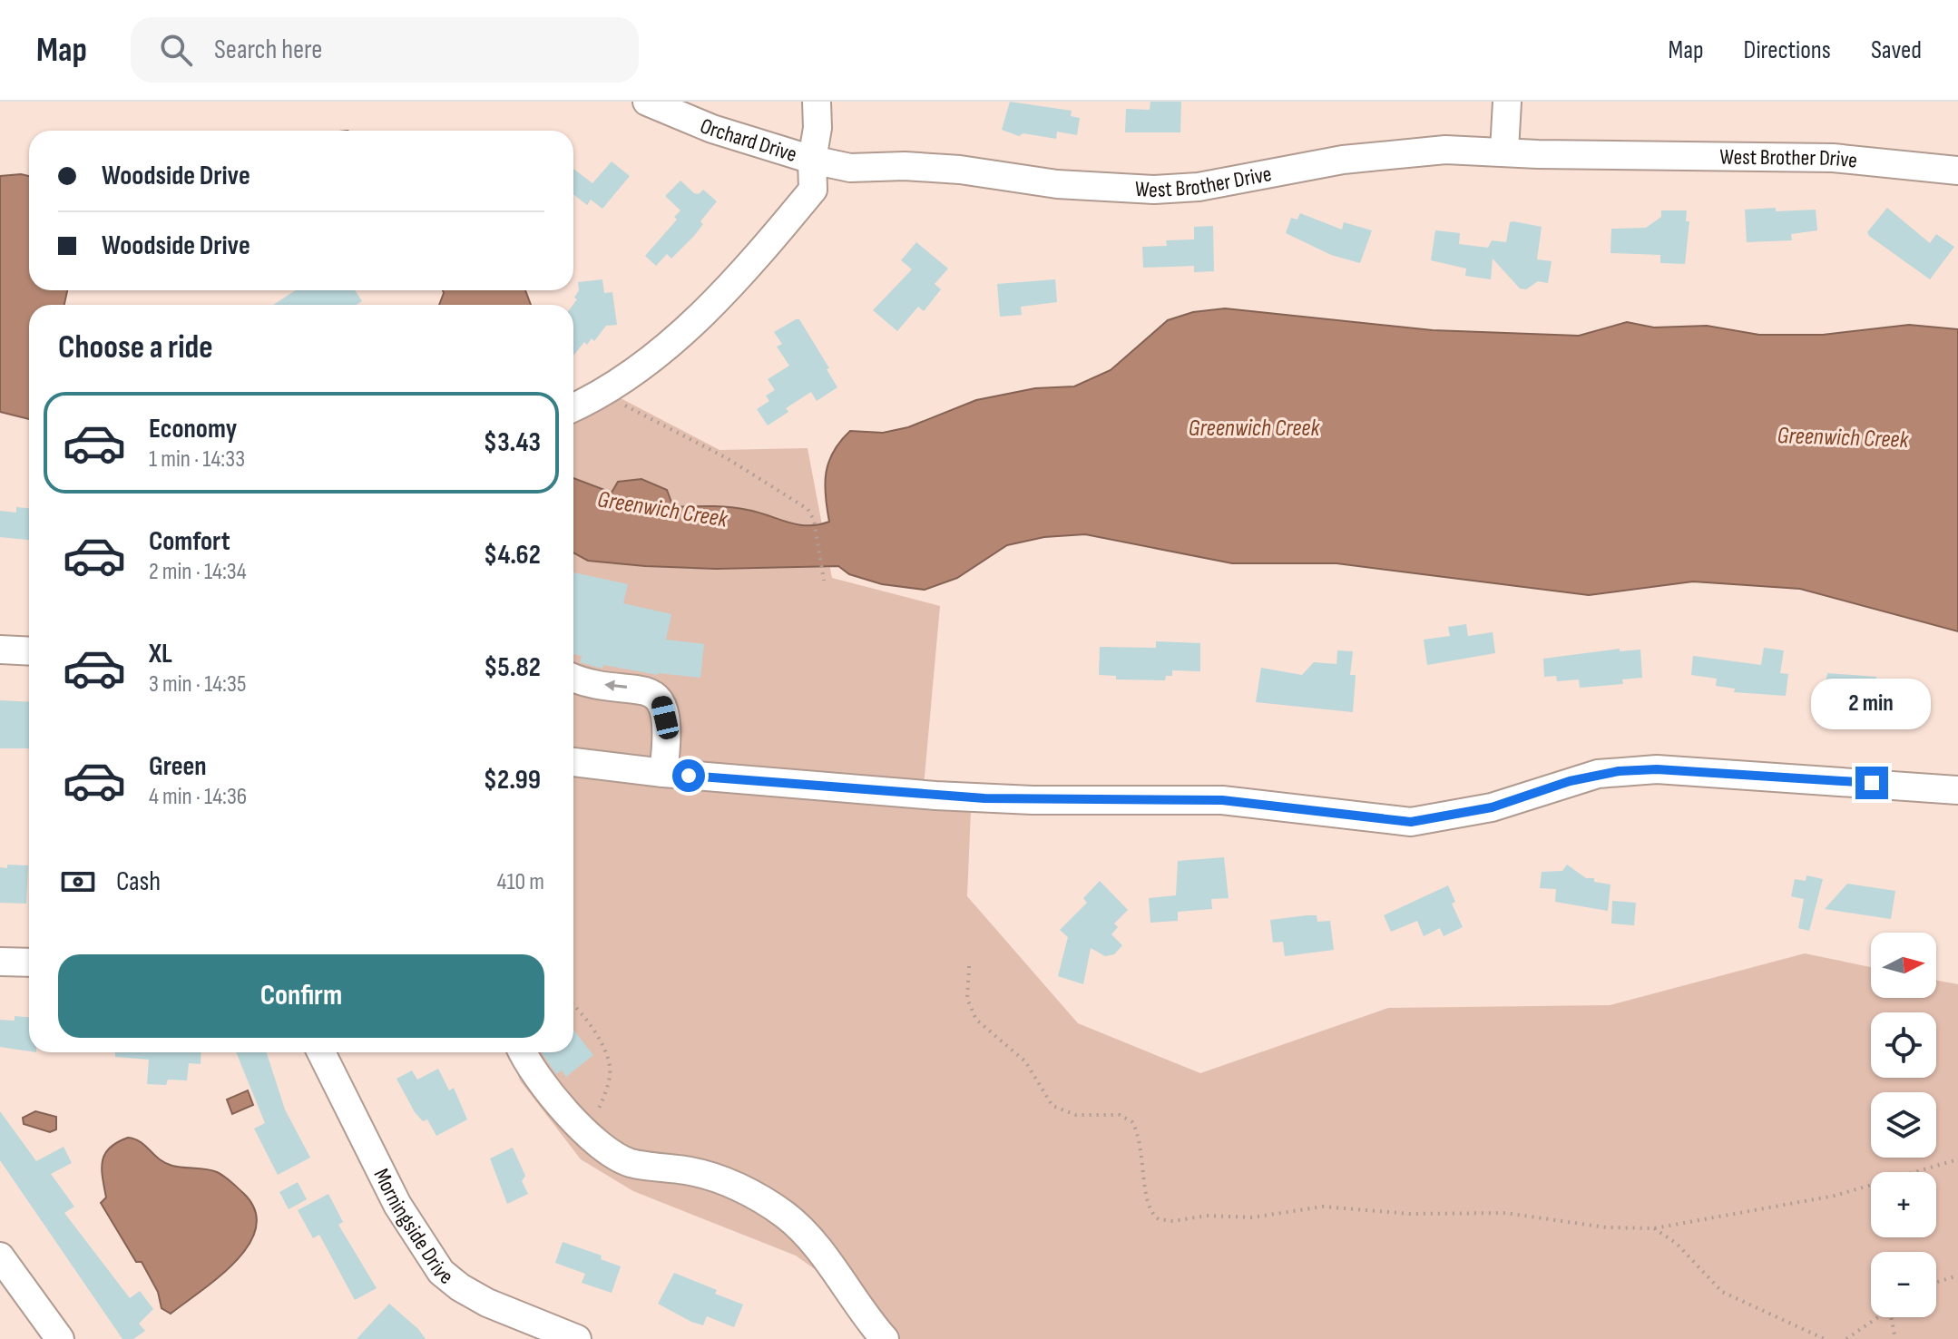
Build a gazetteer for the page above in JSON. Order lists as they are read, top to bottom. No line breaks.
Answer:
{"streets":{"street":["Orchard Drive","West Brother Drive","Morningside Drive"]},"crossings":[["Orchard Drive","West Brother Drive"]],"water":["Greenwich Creek"],"north":"right","page":{"header":"Map","search":"Search here","nav":["Map","Directions","Saved"],"banner":["Woodside Drive","Woodside Drive"],"heading":"Choose a ride","list":[{"name":"Economy","note":"1 min · 14:33","value":"$3.43"},{"name":"Comfort","note":"2 min · 14:34","value":"$4.62"},{"name":"XL","note":"3 min · 14:35","value":"$5.82"},{"name":"Green","note":"4 min · 14:36","value":"$2.99"}],"bubble":"2 min","pay":["Cash","410 m"],"map_buttons":["+","−"],"buttons":"Confirm"}}
